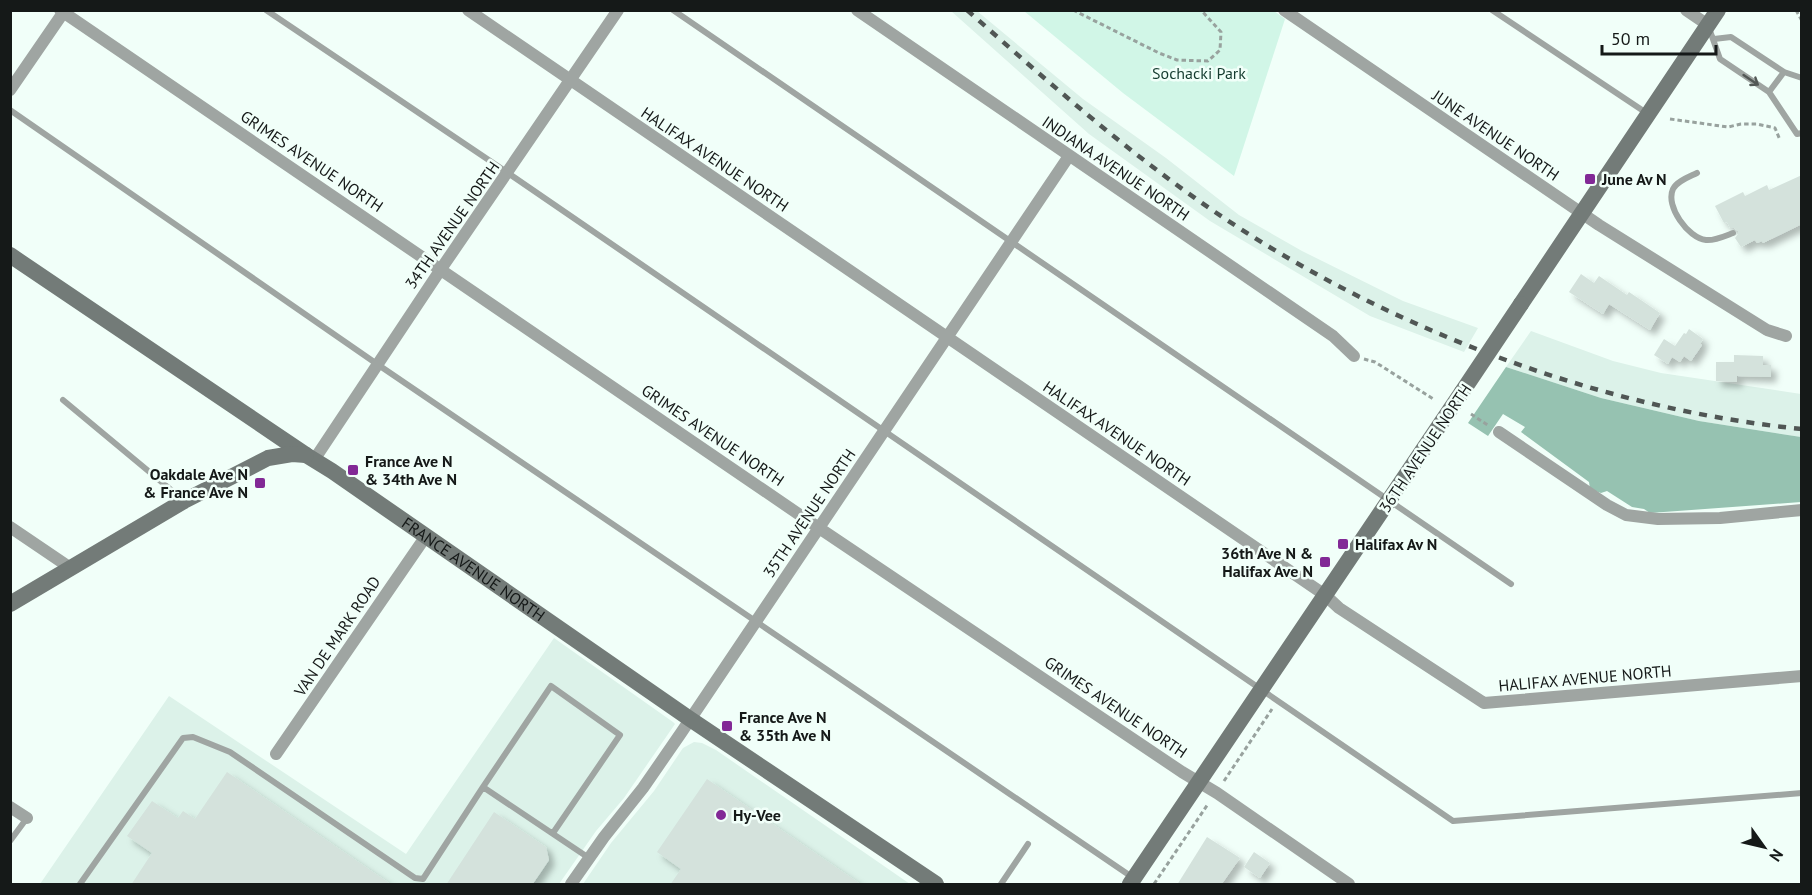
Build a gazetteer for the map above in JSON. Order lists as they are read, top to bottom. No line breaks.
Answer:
{"streets":{"street":["JUNE AVENUE NORTH","HALIFAX AVENUE NORTH","GRIMES AVENUE NORTH","INDIANA AVENUE NORTH","34TH AVENUE NORTH","36TH AVENUE NORTH","35TH AVENUE NORTH","FRANCE AVENUE NORTH","VAN DE MARK ROAD"]},"crossings":[["JUNE AVENUE NORTH","36TH AVENUE NORTH"],["HALIFAX AVENUE NORTH","34TH AVENUE NORTH"],["HALIFAX AVENUE NORTH","36TH AVENUE NORTH"],["HALIFAX AVENUE NORTH","35TH AVENUE NORTH"],["GRIMES AVENUE NORTH","34TH AVENUE NORTH"],["GRIMES AVENUE NORTH","36TH AVENUE NORTH"],["GRIMES AVENUE NORTH","35TH AVENUE NORTH"],["INDIANA AVENUE NORTH","35TH AVENUE NORTH"],["34TH AVENUE NORTH","FRANCE AVENUE NORTH"],["35TH AVENUE NORTH","FRANCE AVENUE NORTH"],["FRANCE AVENUE NORTH","VAN DE MARK ROAD"]],"parks":["Sochacki Park"],"places":{"transit":["June Av N","France Ave N & 34th Ave N","Oakdale Ave N & France Ave N","Halifax Av N","36th Ave N & Halifax Ave N","France Ave N & 35th Ave N"],"other":["Hy-Vee"]},"scale_bar":"50 m","north":"bottom right"}
